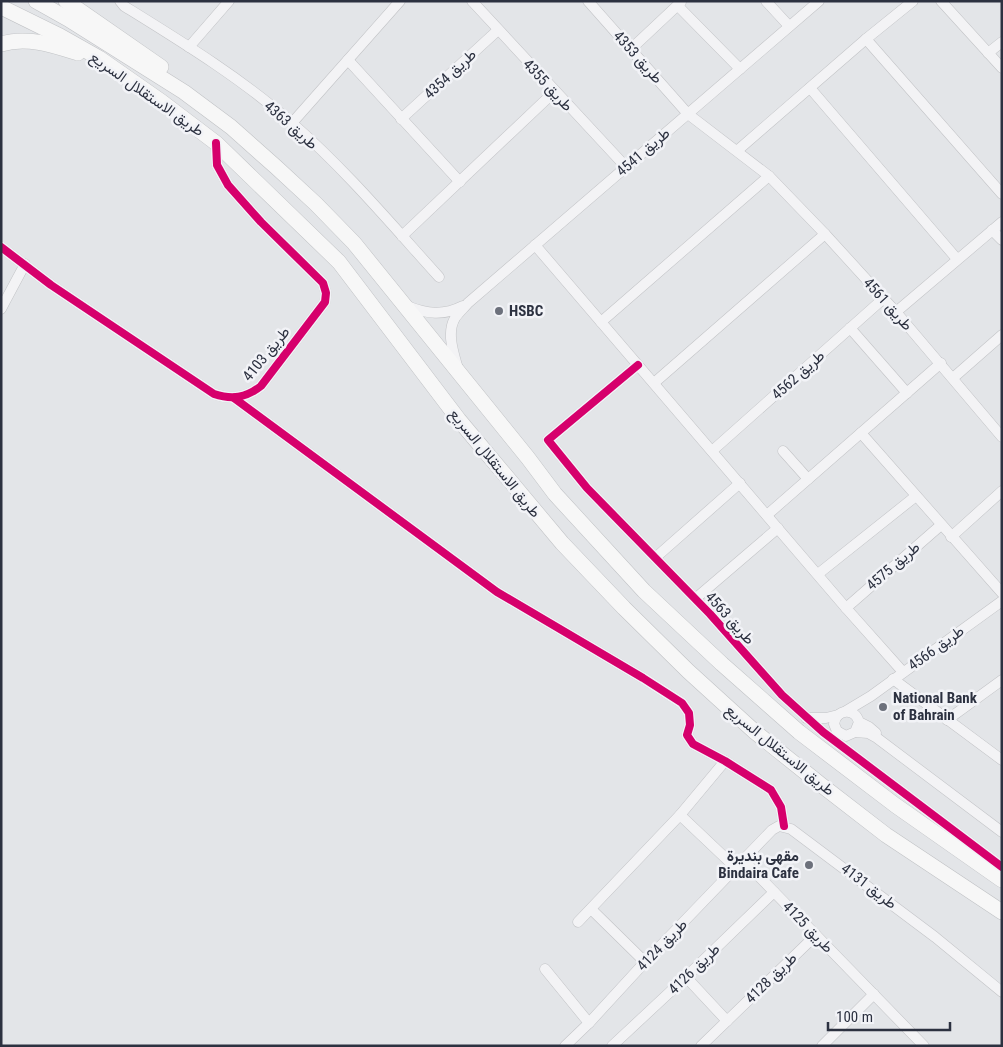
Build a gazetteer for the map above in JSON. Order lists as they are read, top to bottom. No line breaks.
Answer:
{"streets":{"main road":["طريق الاستقلال السريع"],"street":["طريق 4353","طريق 4354","طريق 4355","طريق 4363","طريق 4541","طريق 4561","طريق 4103","طريق 4562","طريق 4575","طريق 4563","طريق 4566","طريق 4131","طريق 4125","طريق 4124","طريق 4126","طريق 4128"]},"crossings":[["طريق 4353","طريق 4541"],["طريق 4353","طريق 4561"],["طريق 4354","طريق 4355"],["طريق 4355","طريق 4541"],["طريق الاستقلال السريع","طريق 4103"],["طريق 4541","طريق 4561"],["طريق 4561","طريق 4562"],["طريق 4125","طريق 4126"],["طريق 4125","طريق 4128"]],"places":["HSBC","National Bank of Bahrain","مقهى بنديرة Bindaira Cafe"],"scale_bar":"100 m"}
